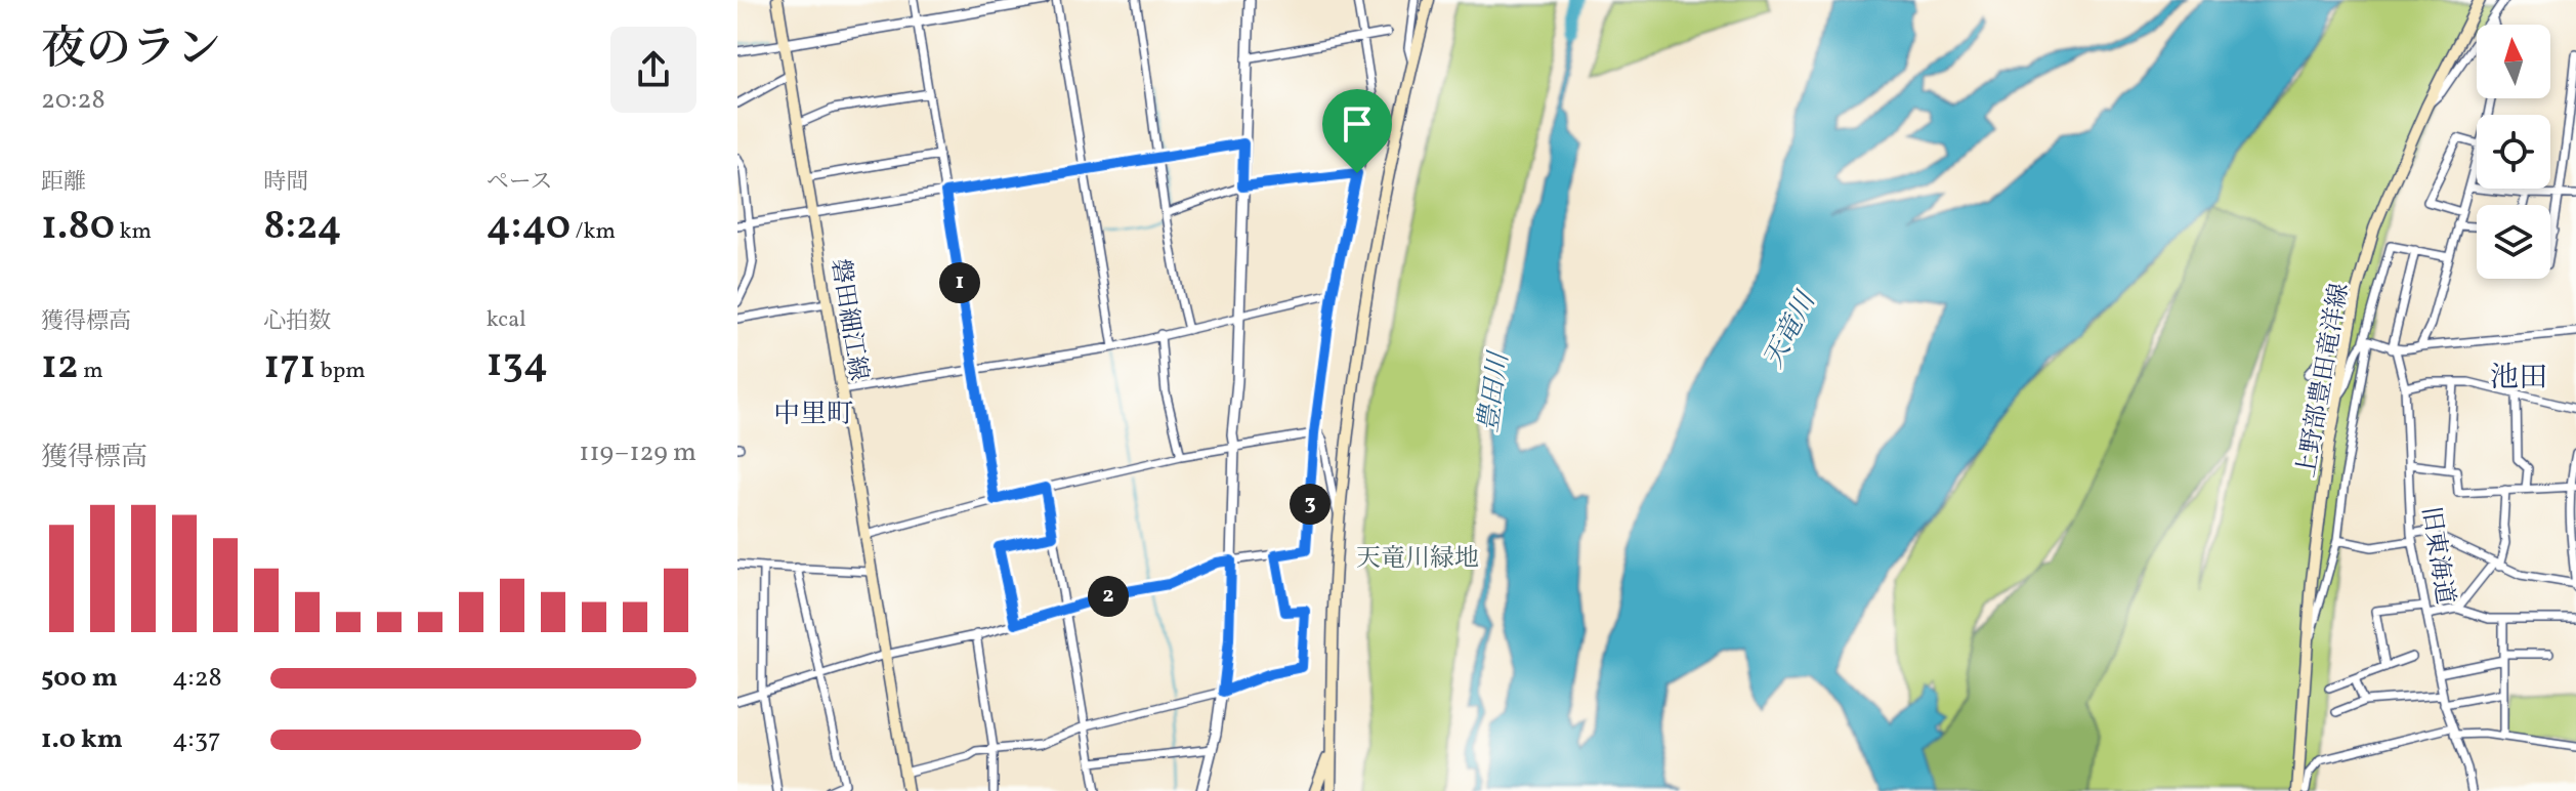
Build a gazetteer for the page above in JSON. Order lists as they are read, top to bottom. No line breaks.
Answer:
{"streets":{"main road":["磐田細江線","上野部豊田竜洋線"],"street":["旧東海道"]},"districts":["池田","中里町"],"water":["天竜川","豊田川"],"parks":["天竜川緑地"],"north":"top","page":{"heading":["夜のラン","20:28"],"stats":[["距離","1.80 km"],["時間","8:24"],["ペース","4:40 /km"],["獲得標高","12 m"],["心拍数","171 bpm"],["kcal","134"]],"pins":["1","3","2"],"chart":["獲得標高","119–129 m"],"list":[{"name":"500 m","note":"4:28"},{"name":"1.0 km","note":"4:37"}]}}
